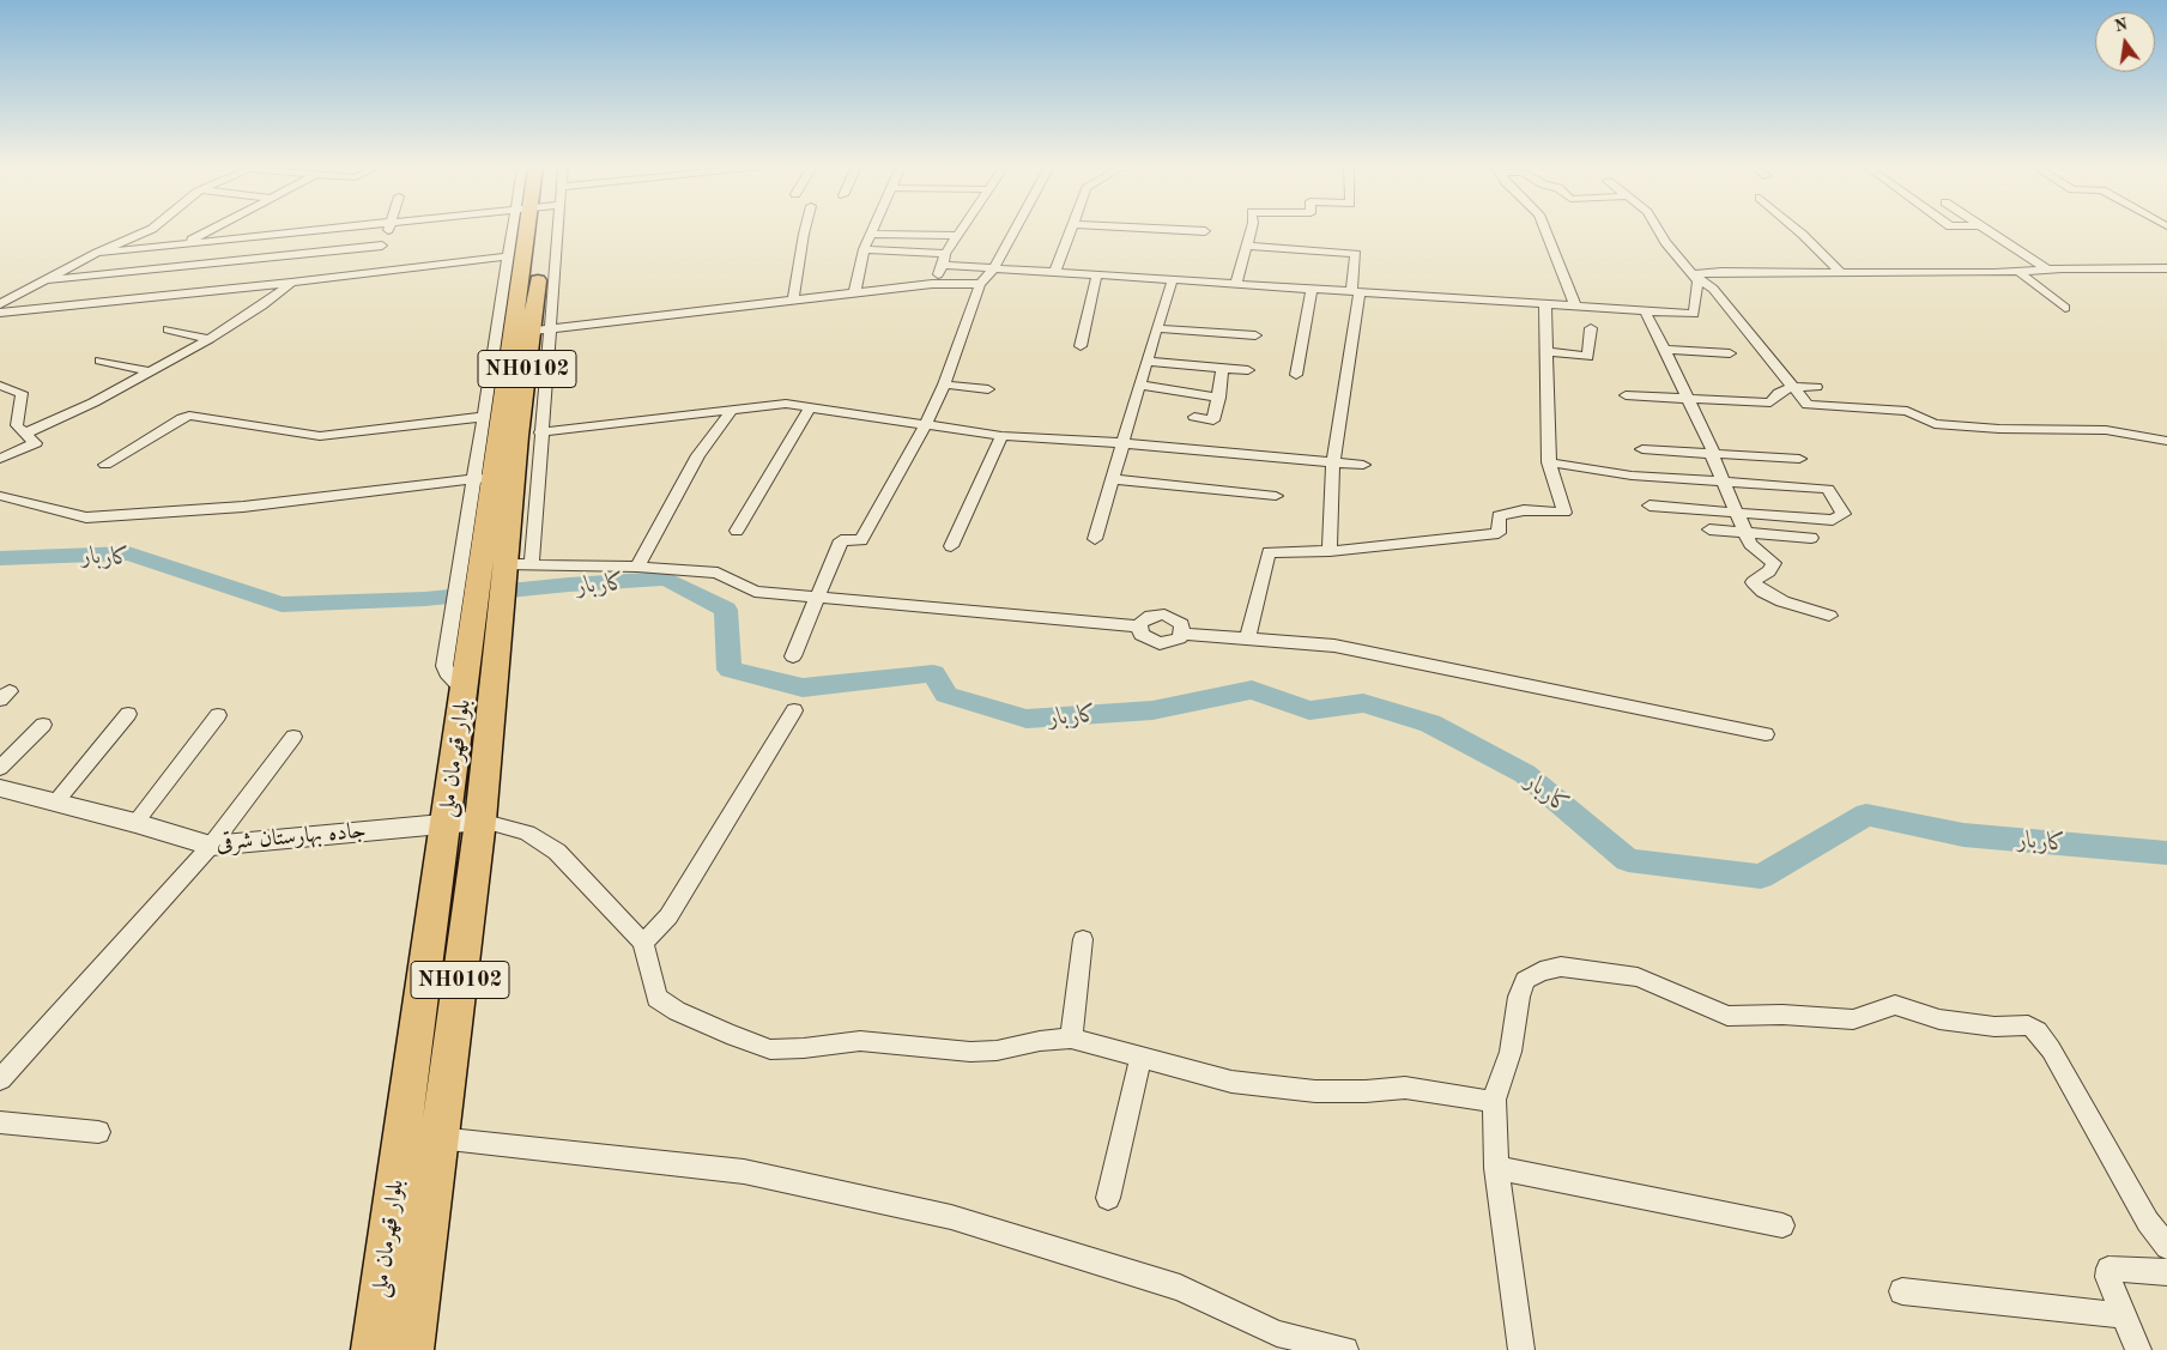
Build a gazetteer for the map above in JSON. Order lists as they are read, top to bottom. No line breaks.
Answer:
{"streets":{"highway":["NH0102","بلوار قهرمان ملی"],"street":["جاده بهارستان شرقی"]},"crossings":[["بلوار قهرمان ملی","جاده بهارستان شرقی"]],"water":["کاربار"],"north":"top"}
